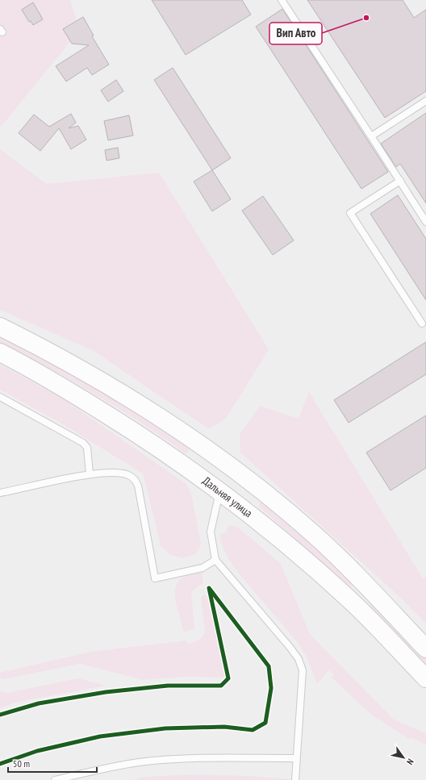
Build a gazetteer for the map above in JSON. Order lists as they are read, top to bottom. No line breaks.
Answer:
{"streets":{"main road":["Дальняя улица"]},"places":["Вип Авто"],"scale_bar":"50 m","north":"bottom right"}
